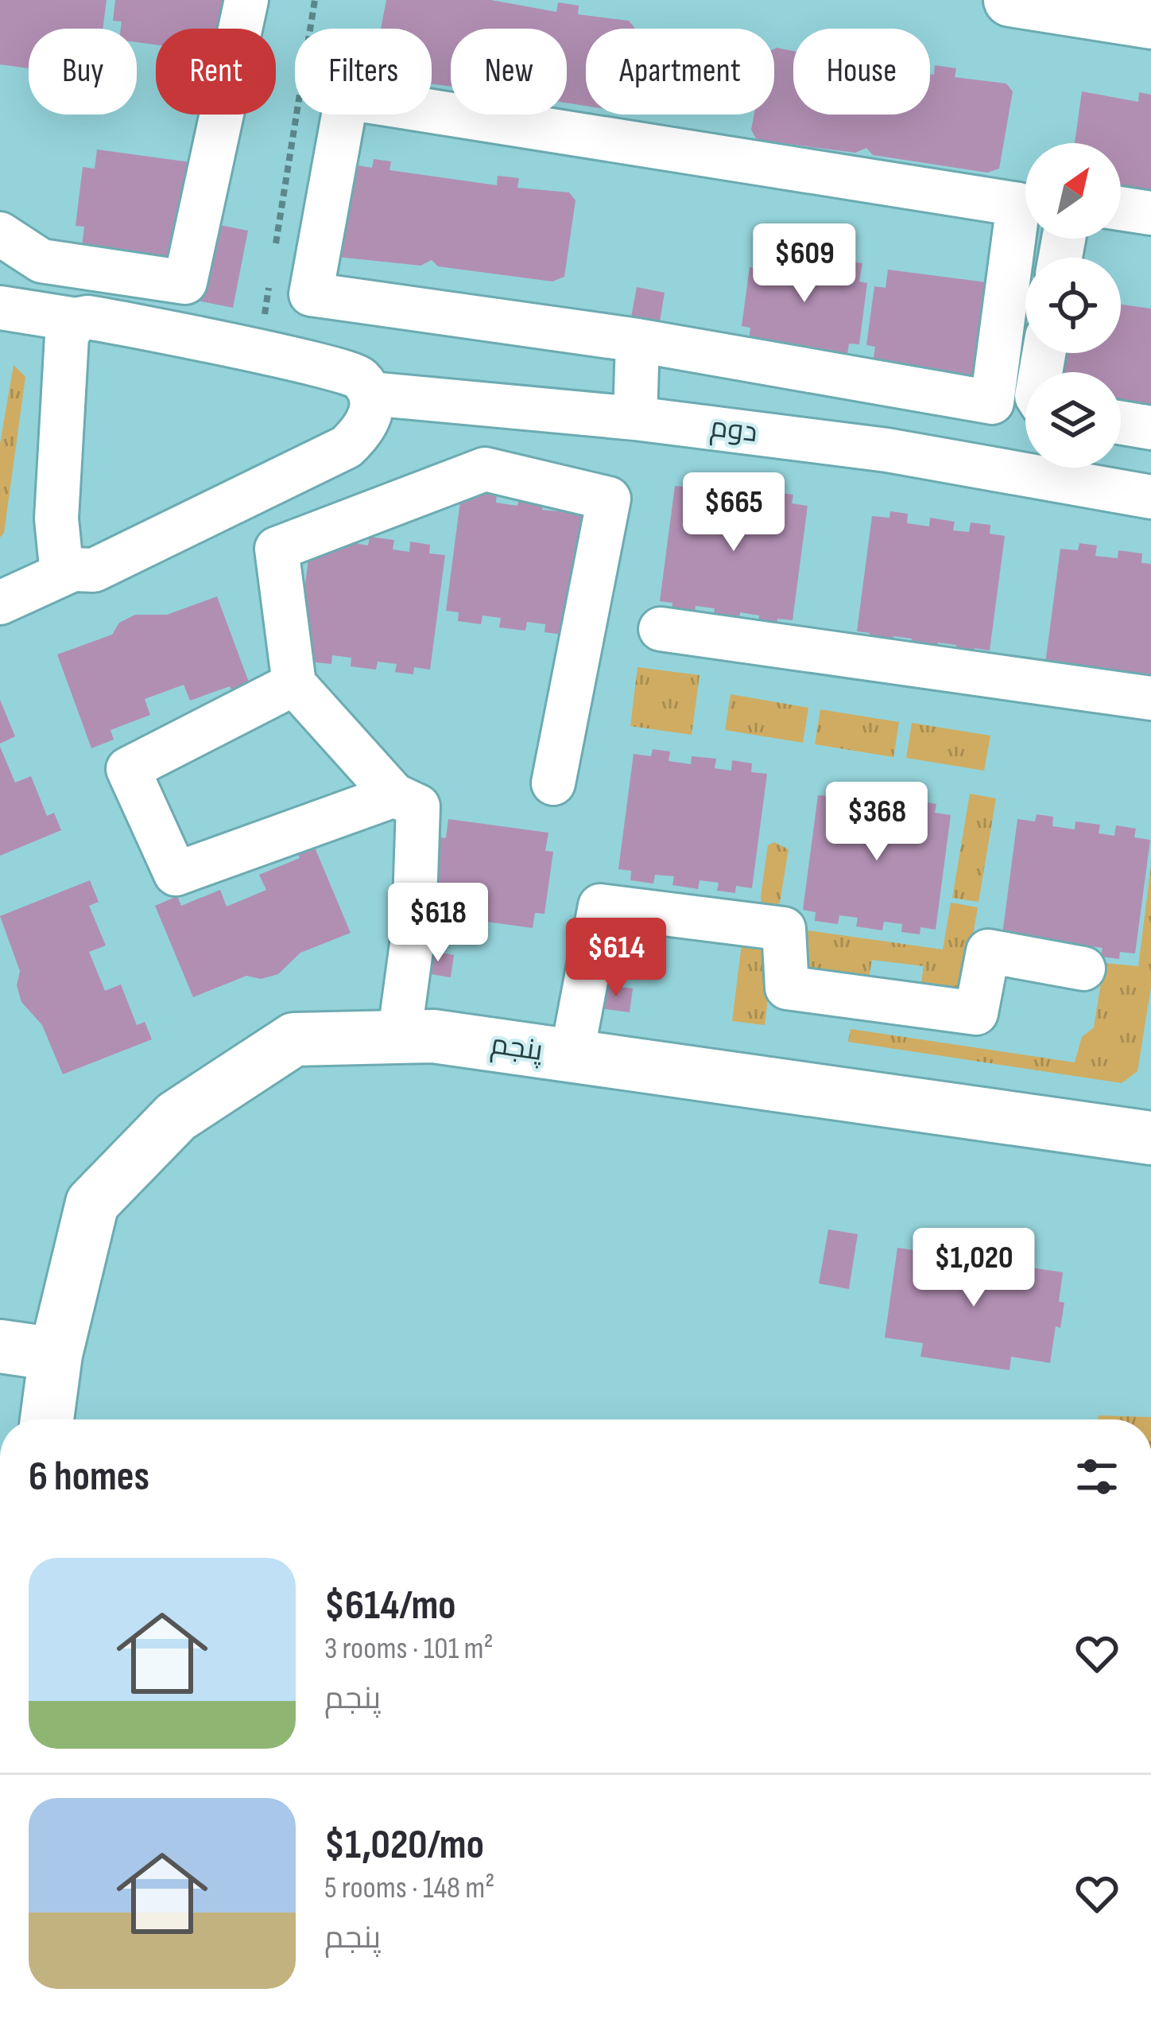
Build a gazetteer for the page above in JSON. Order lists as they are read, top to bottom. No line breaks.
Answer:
{"streets":{"street":["دوم","پنجم"]},"north":"top right","page":{"chip":["Buy","Rent","Filters","New","Apartment","House"],"price":["$609","$665","$368","$618","$614","$1,020"],"heading":"6 homes","list":[{"name":"$614/mo","note":"3 rooms · 101 m² · پنجم"},{"name":"$1,020/mo","note":"5 rooms · 148 m² · پنجم"}]}}
